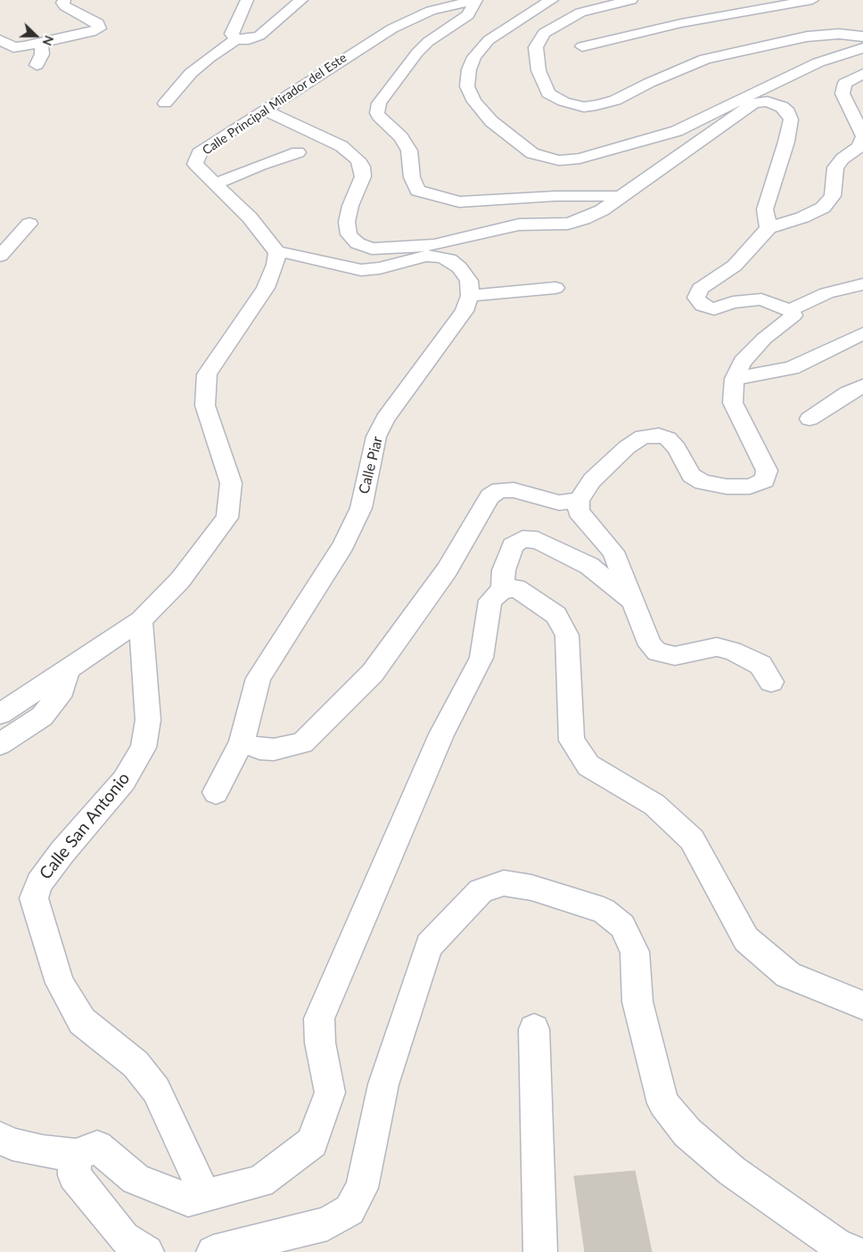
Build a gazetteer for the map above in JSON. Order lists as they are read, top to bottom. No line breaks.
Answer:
{"streets":{"street":["Calle Principal Mirador del Este","Calle Piar","Calle San Antonio"]},"north":"right"}
